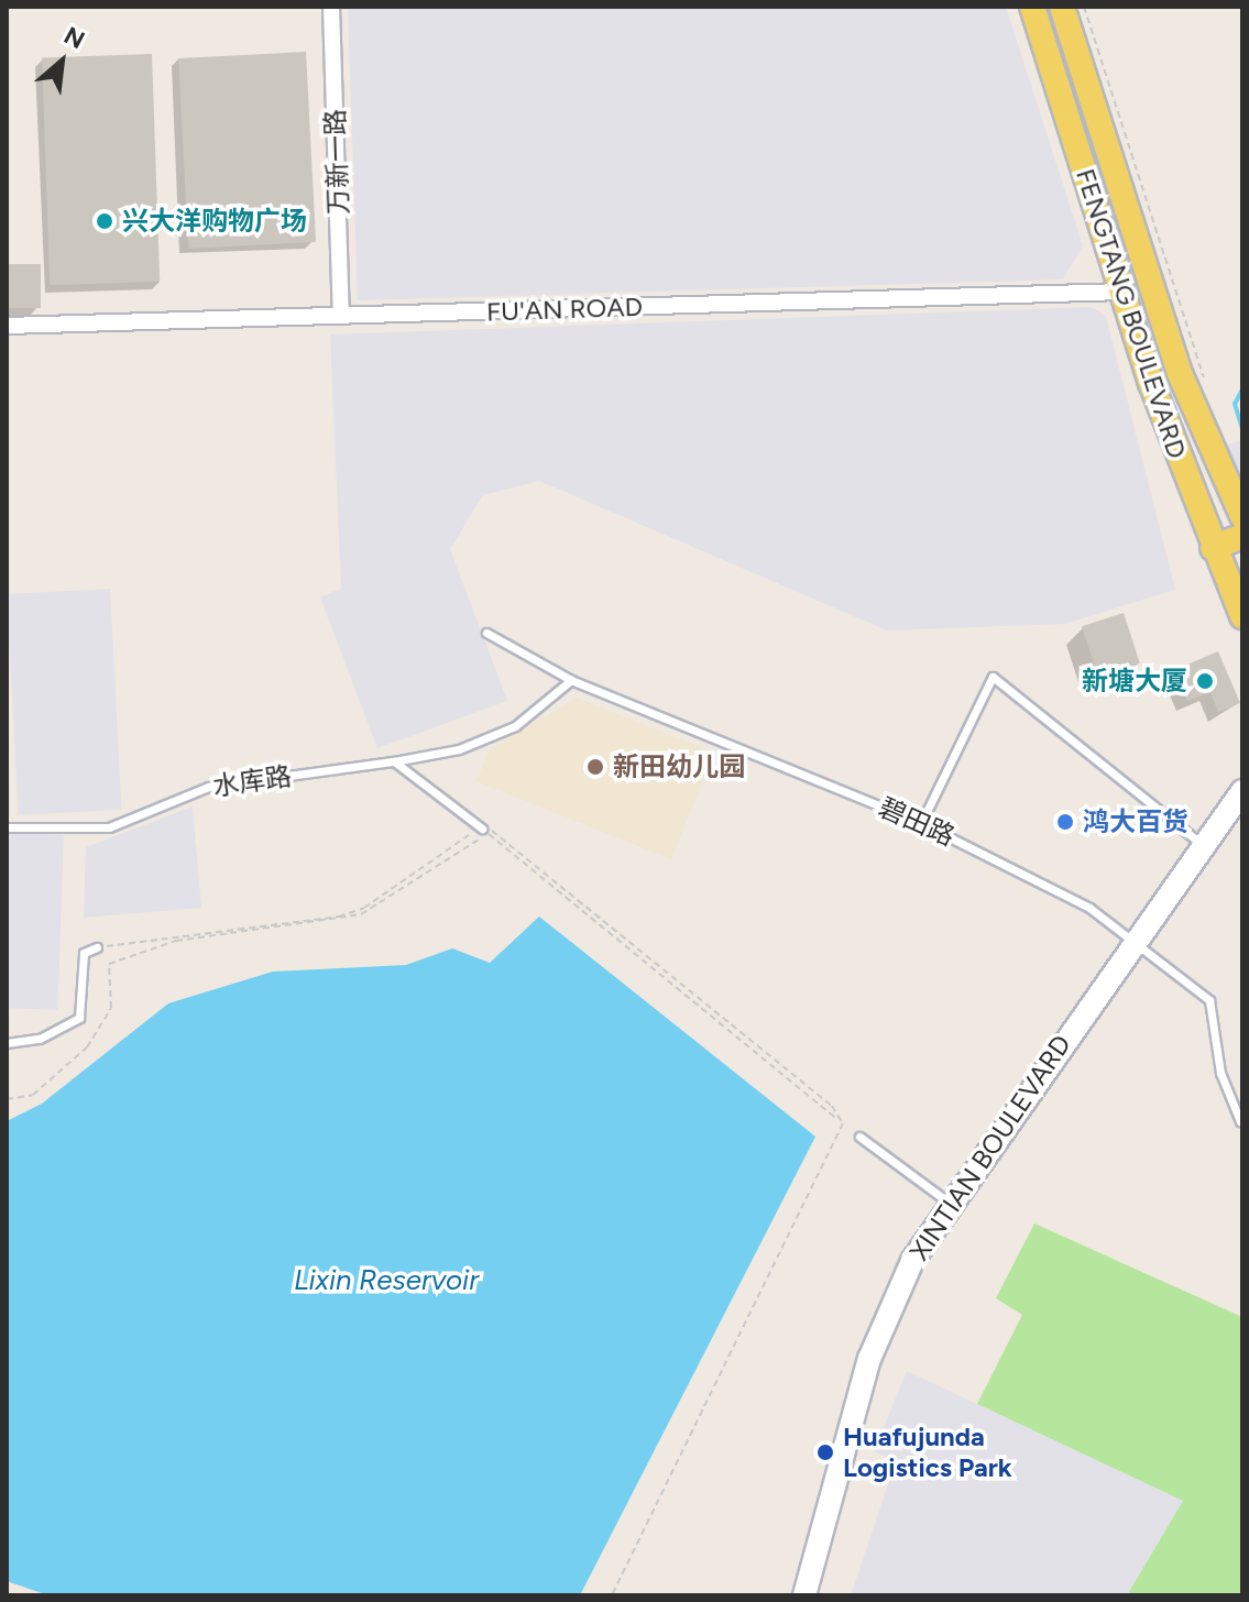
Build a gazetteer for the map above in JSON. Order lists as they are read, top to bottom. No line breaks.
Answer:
{"streets":{"main road":["FENGTANG BOULEVARD"],"street":["万新一路","FU'AN ROAD","XINTIAN BOULEVARD"],"lane":["水库路","碧田路"]},"crossings":[["万新一路","FU'AN ROAD"],["FU'AN ROAD","FENGTANG BOULEVARD"],["水库路","碧田路"],["碧田路","XINTIAN BOULEVARD"]],"water":["Lixin Reservoir"],"places":["兴大洋购物广场","新塘大厦","新田幼儿园","鸿大百货","Huafujunda Logistics Park"],"north":"top right"}
